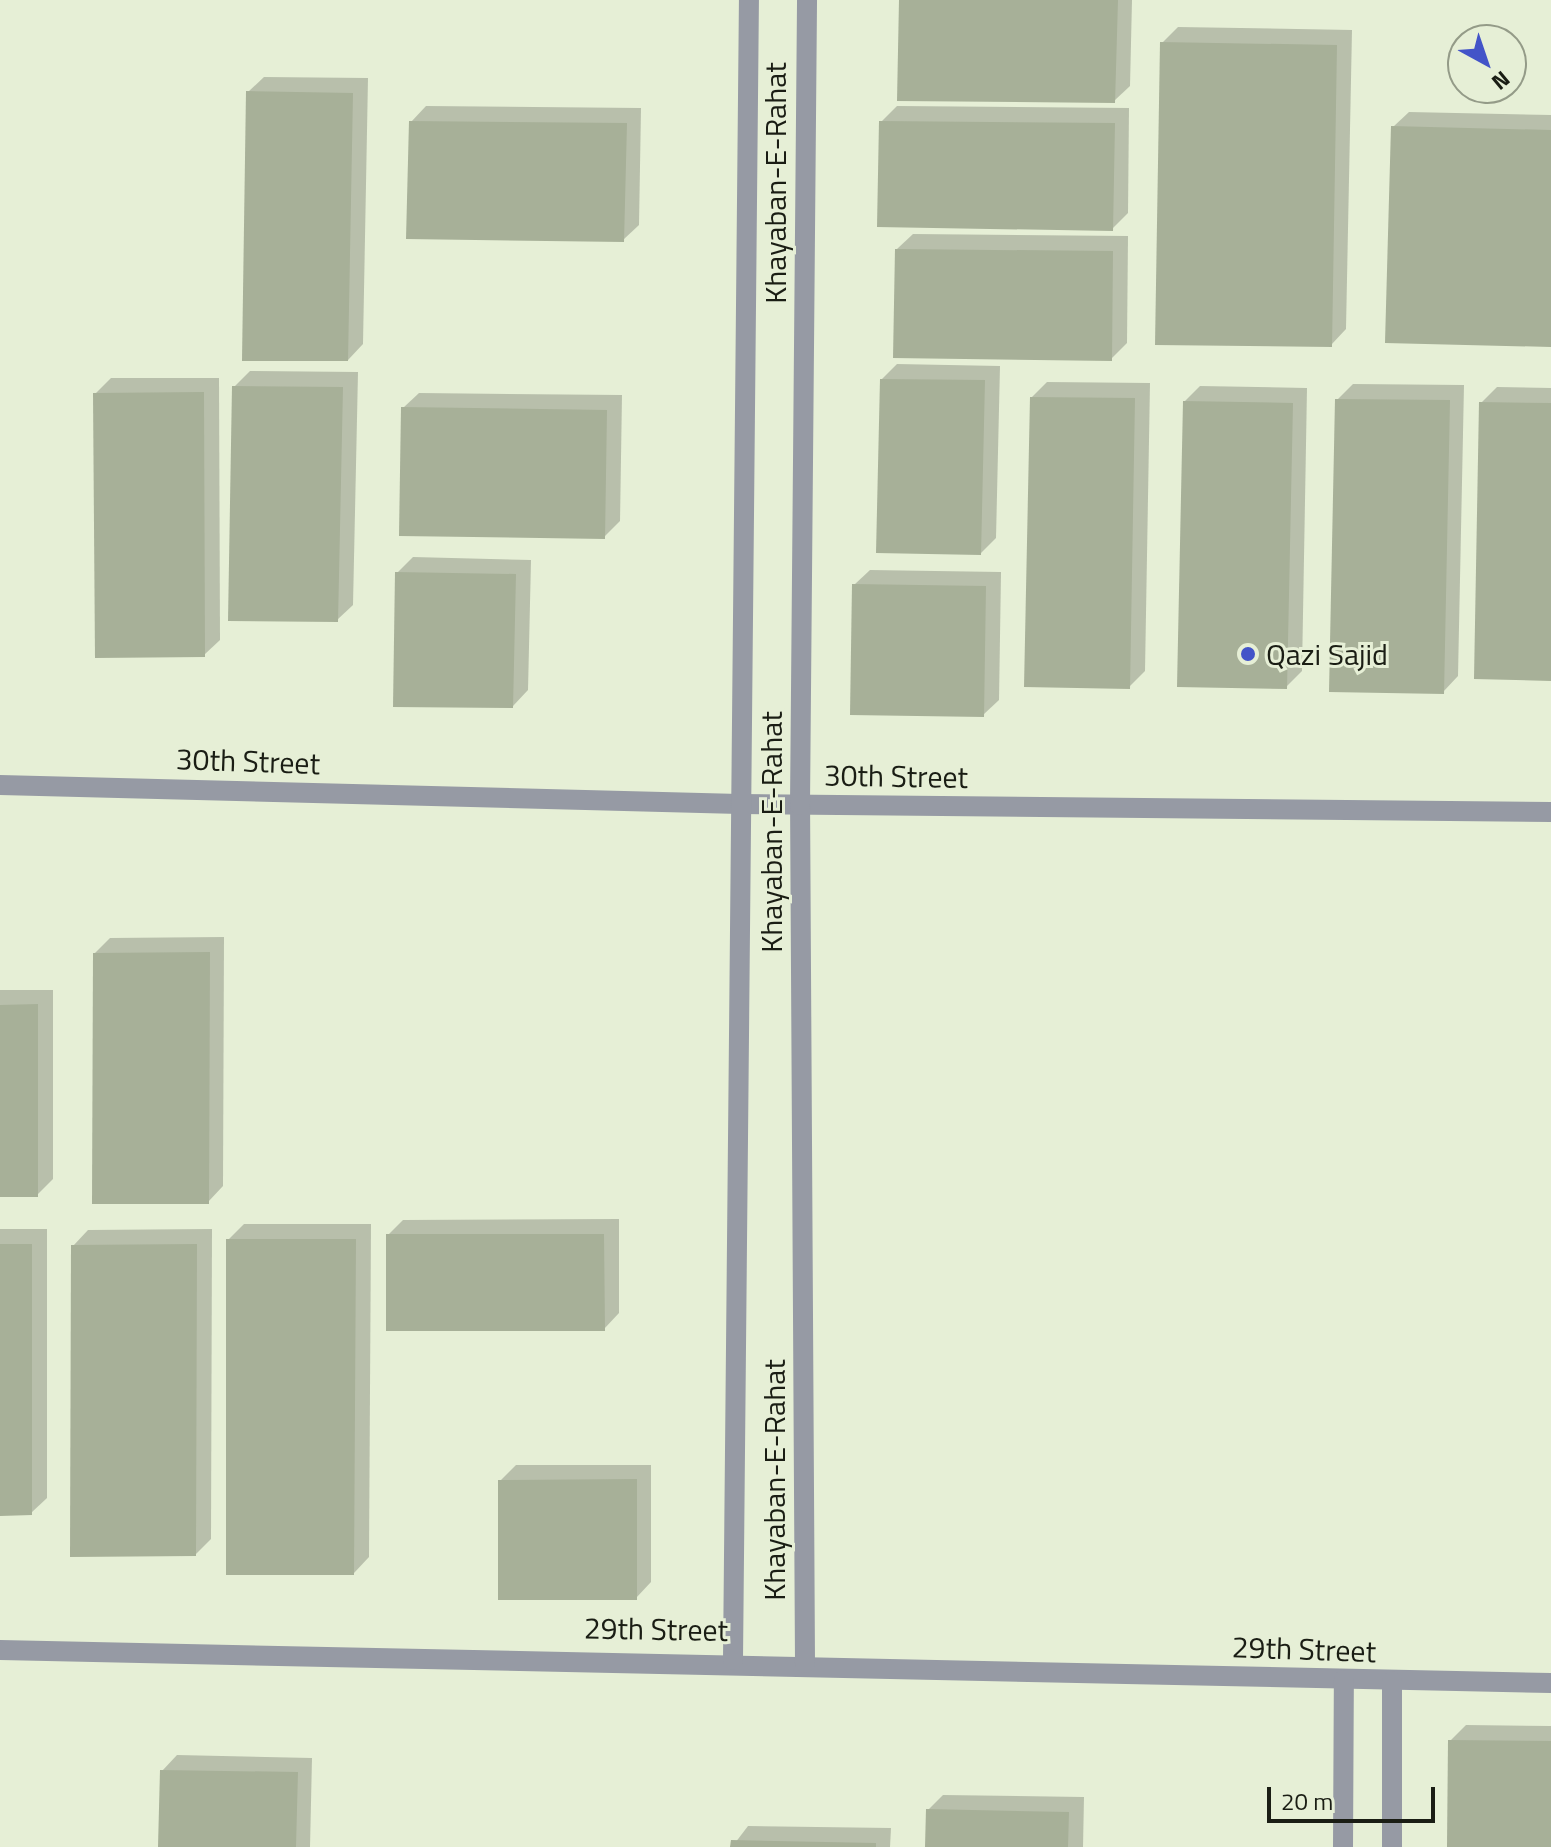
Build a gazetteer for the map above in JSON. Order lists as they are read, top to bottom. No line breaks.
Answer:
{"streets":{"street":["Khayaban-E-Rahat","30th Street","29th Street"]},"crossings":[["Khayaban-E-Rahat","30th Street"],["Khayaban-E-Rahat","29th Street"]],"places":["Qazi Sajid"],"scale_bar":"20 m","north":"bottom right"}
